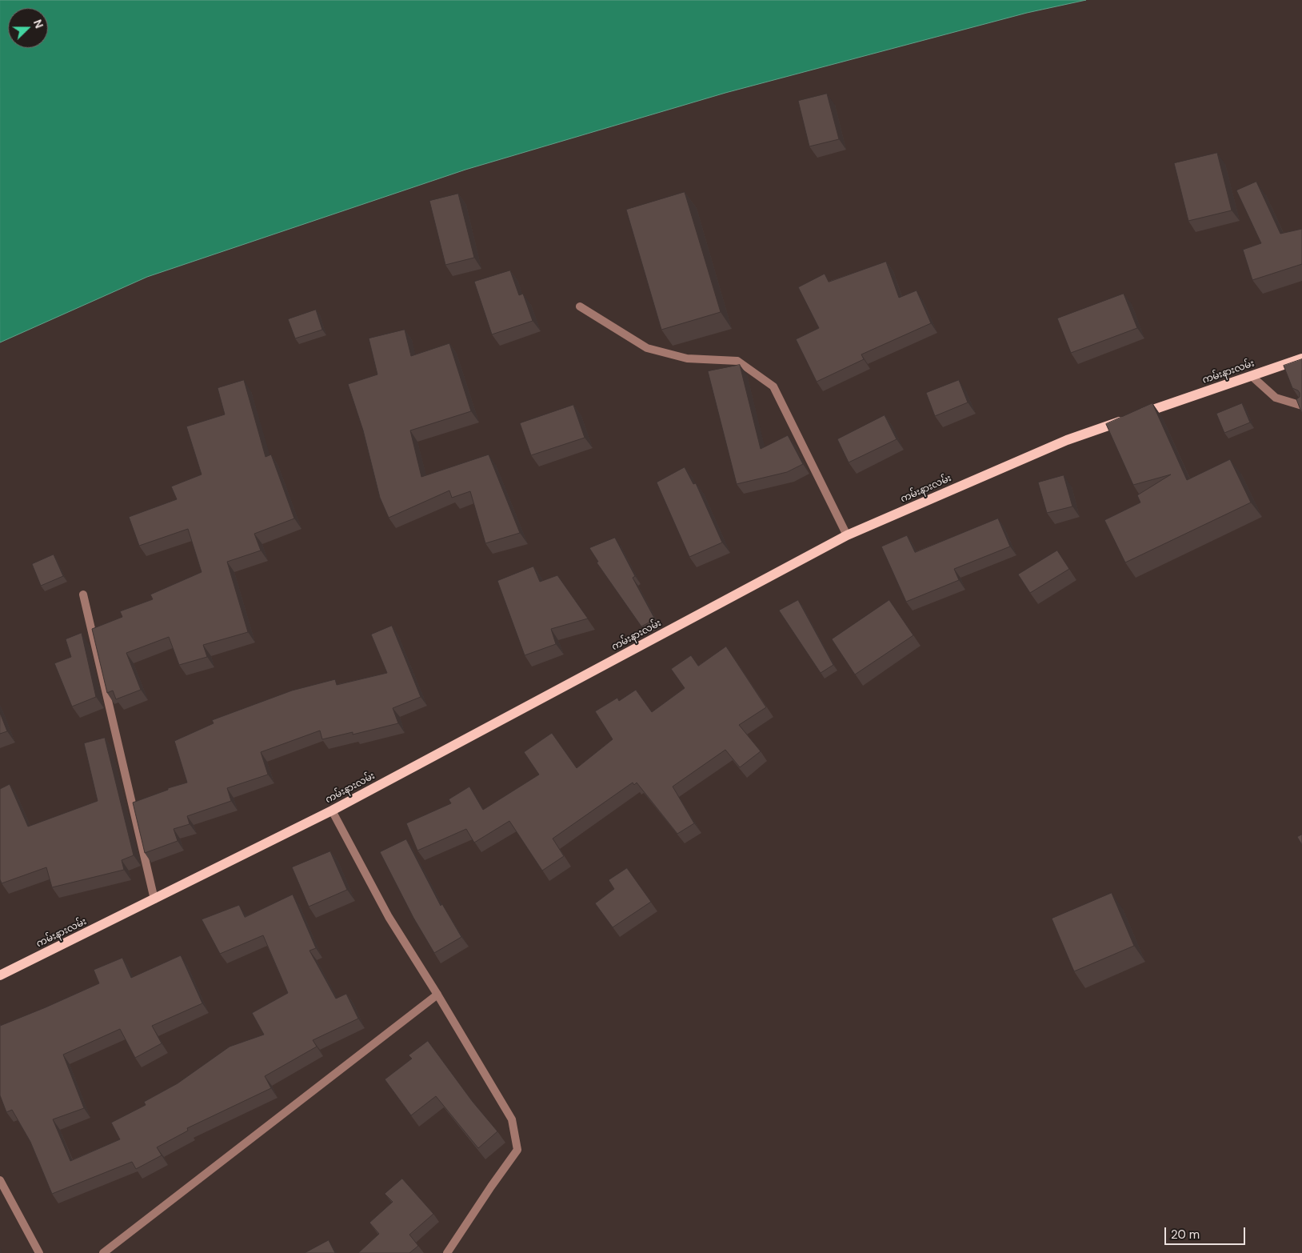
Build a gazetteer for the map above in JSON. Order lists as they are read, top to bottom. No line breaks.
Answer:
{"streets":{"main road":["ကမ်းနားလမ်း"]},"scale_bar":"20 m","north":"right"}
